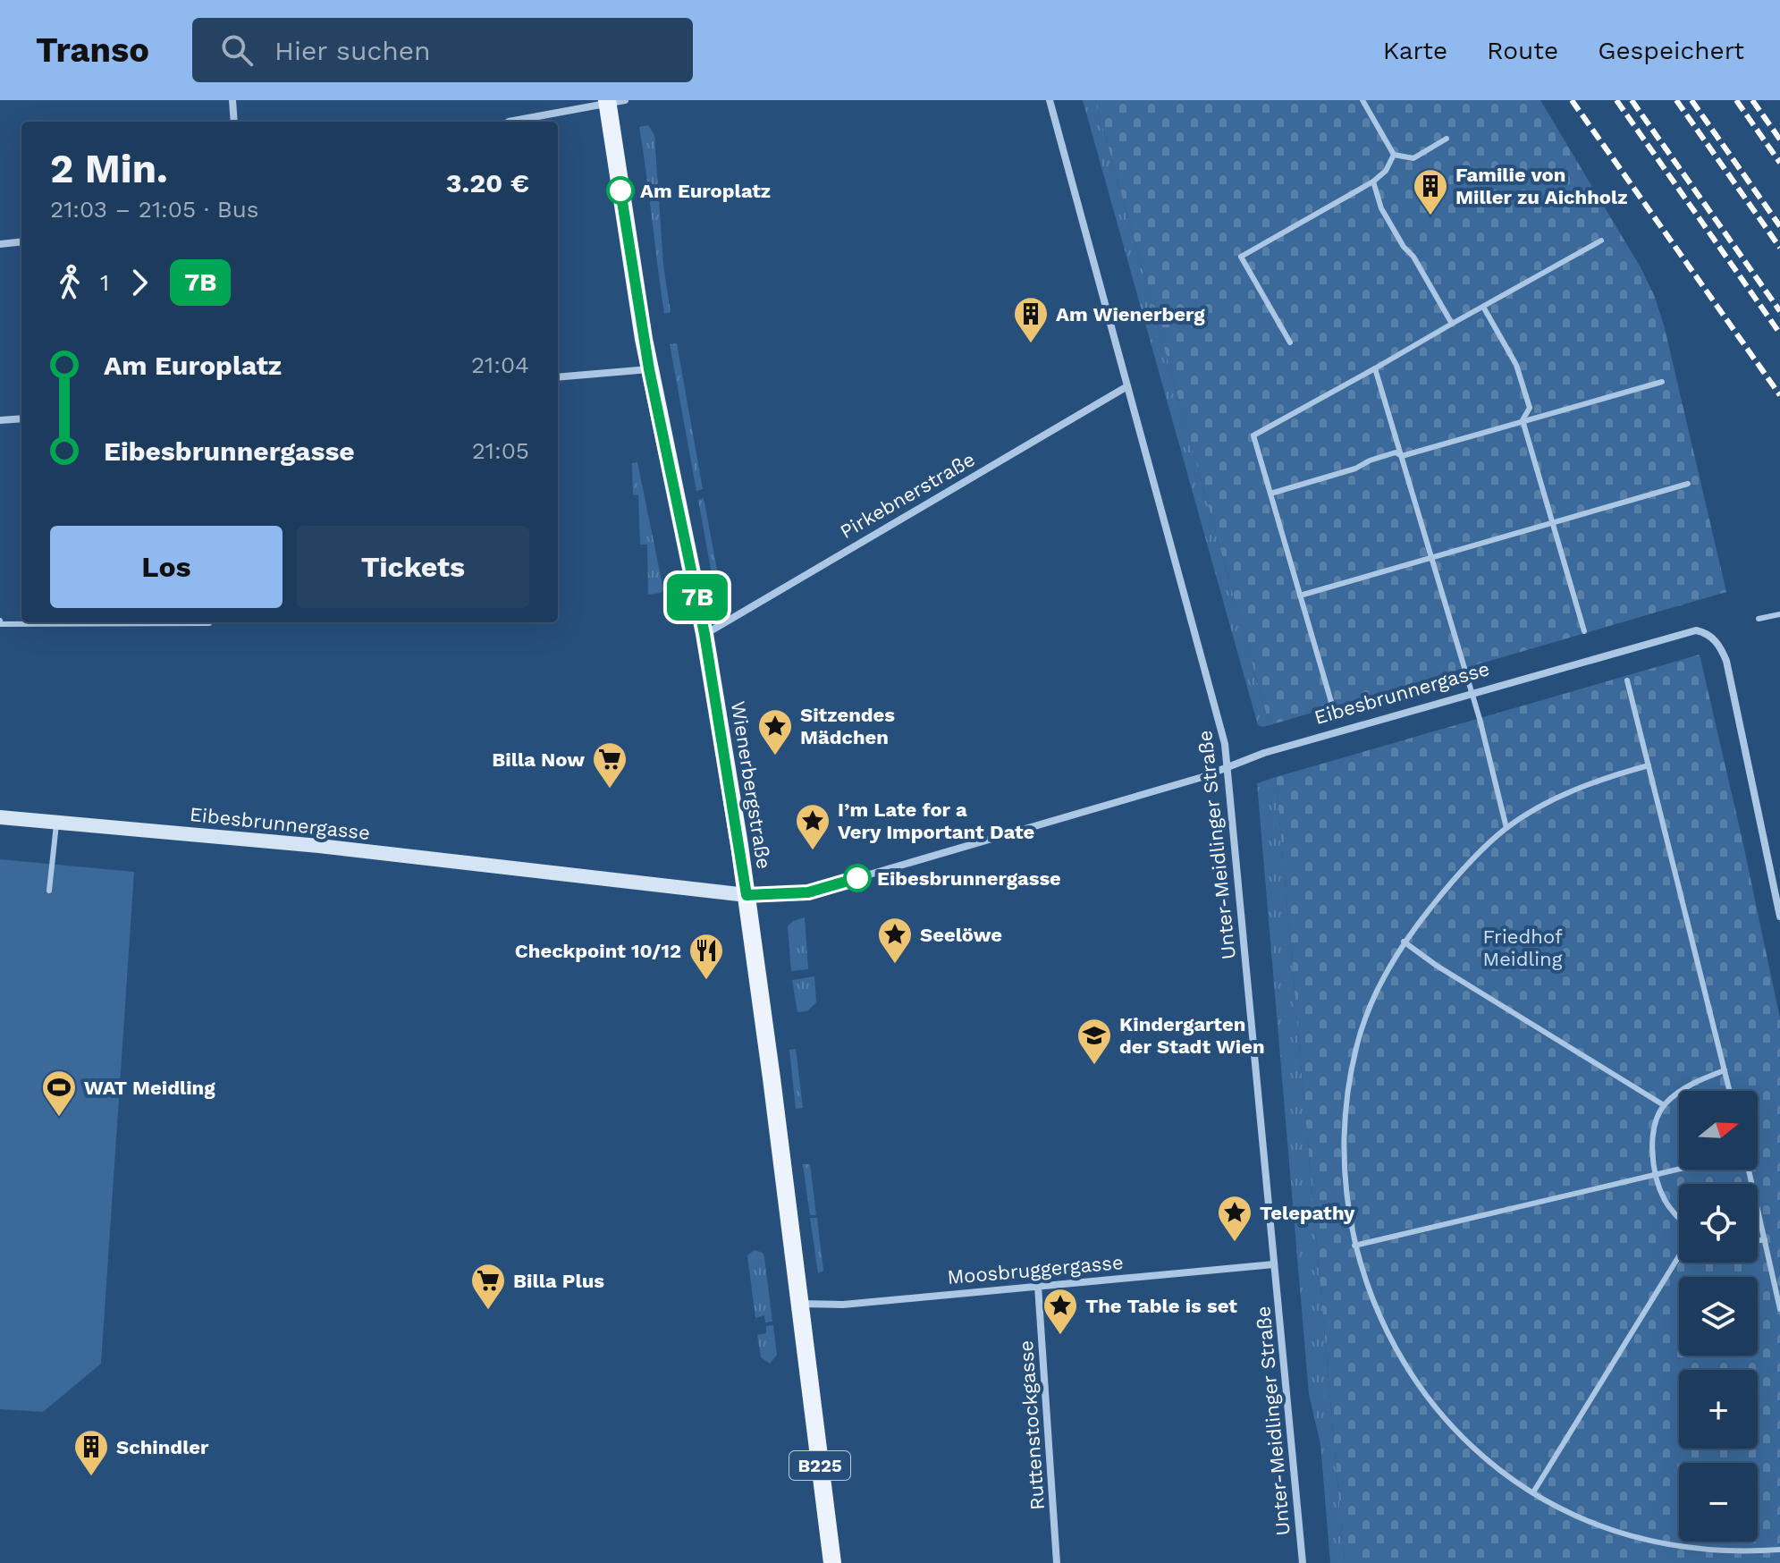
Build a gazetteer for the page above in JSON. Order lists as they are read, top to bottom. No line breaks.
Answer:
{"streets":{"main road":["Wienerbergstraße","B225"],"street":["Pirkebnerstraße","Eibesbrunnergasse","Unter-Meidlinger Straße","Moosbruggergasse","Ruttenstockgasse"]},"crossings":[["Pirkebnerstraße","Wienerbergstraße"],["Pirkebnerstraße","Unter-Meidlinger Straße"],["Eibesbrunnergasse","Wienerbergstraße"],["Eibesbrunnergasse","Unter-Meidlinger Straße"],["Wienerbergstraße","Moosbruggergasse"],["Unter-Meidlinger Straße","Moosbruggergasse"],["Moosbruggergasse","Ruttenstockgasse"]],"parks":["Friedhof Meidling"],"places":{"other":["Am Europlatz","Eibesbrunnergasse"],"building":["Familie von Miller zu Aichholz","Am Wienerberg","Schindler"],"place":["Sitzendes Mädchen","I’m Late for a Very Important Date","Seelöwe","Telepathy","The Table is set"],"supermarket":["Billa Now","Billa Plus"],"restaurant":["Checkpoint 10/12"],"school or university":["Kindergarten der Stadt Wien"],"sports":["WAT Meidling"]},"lines":["bus line 7B"],"north":"right","page":{"header":"Transo","search":"Hier suchen","nav":["Karte","Route","Gespeichert"],"on_map":"7B","heading":["2 Min.","21:03 – 21:05 · Bus","3.20 €"],"legs":["1","7B"],"list":[{"name":"Am Europlatz","value":"21:04"},{"name":"Eibesbrunnergasse","value":"21:05"}],"buttons":["Los","Tickets"],"map_buttons":["+","−"]}}
